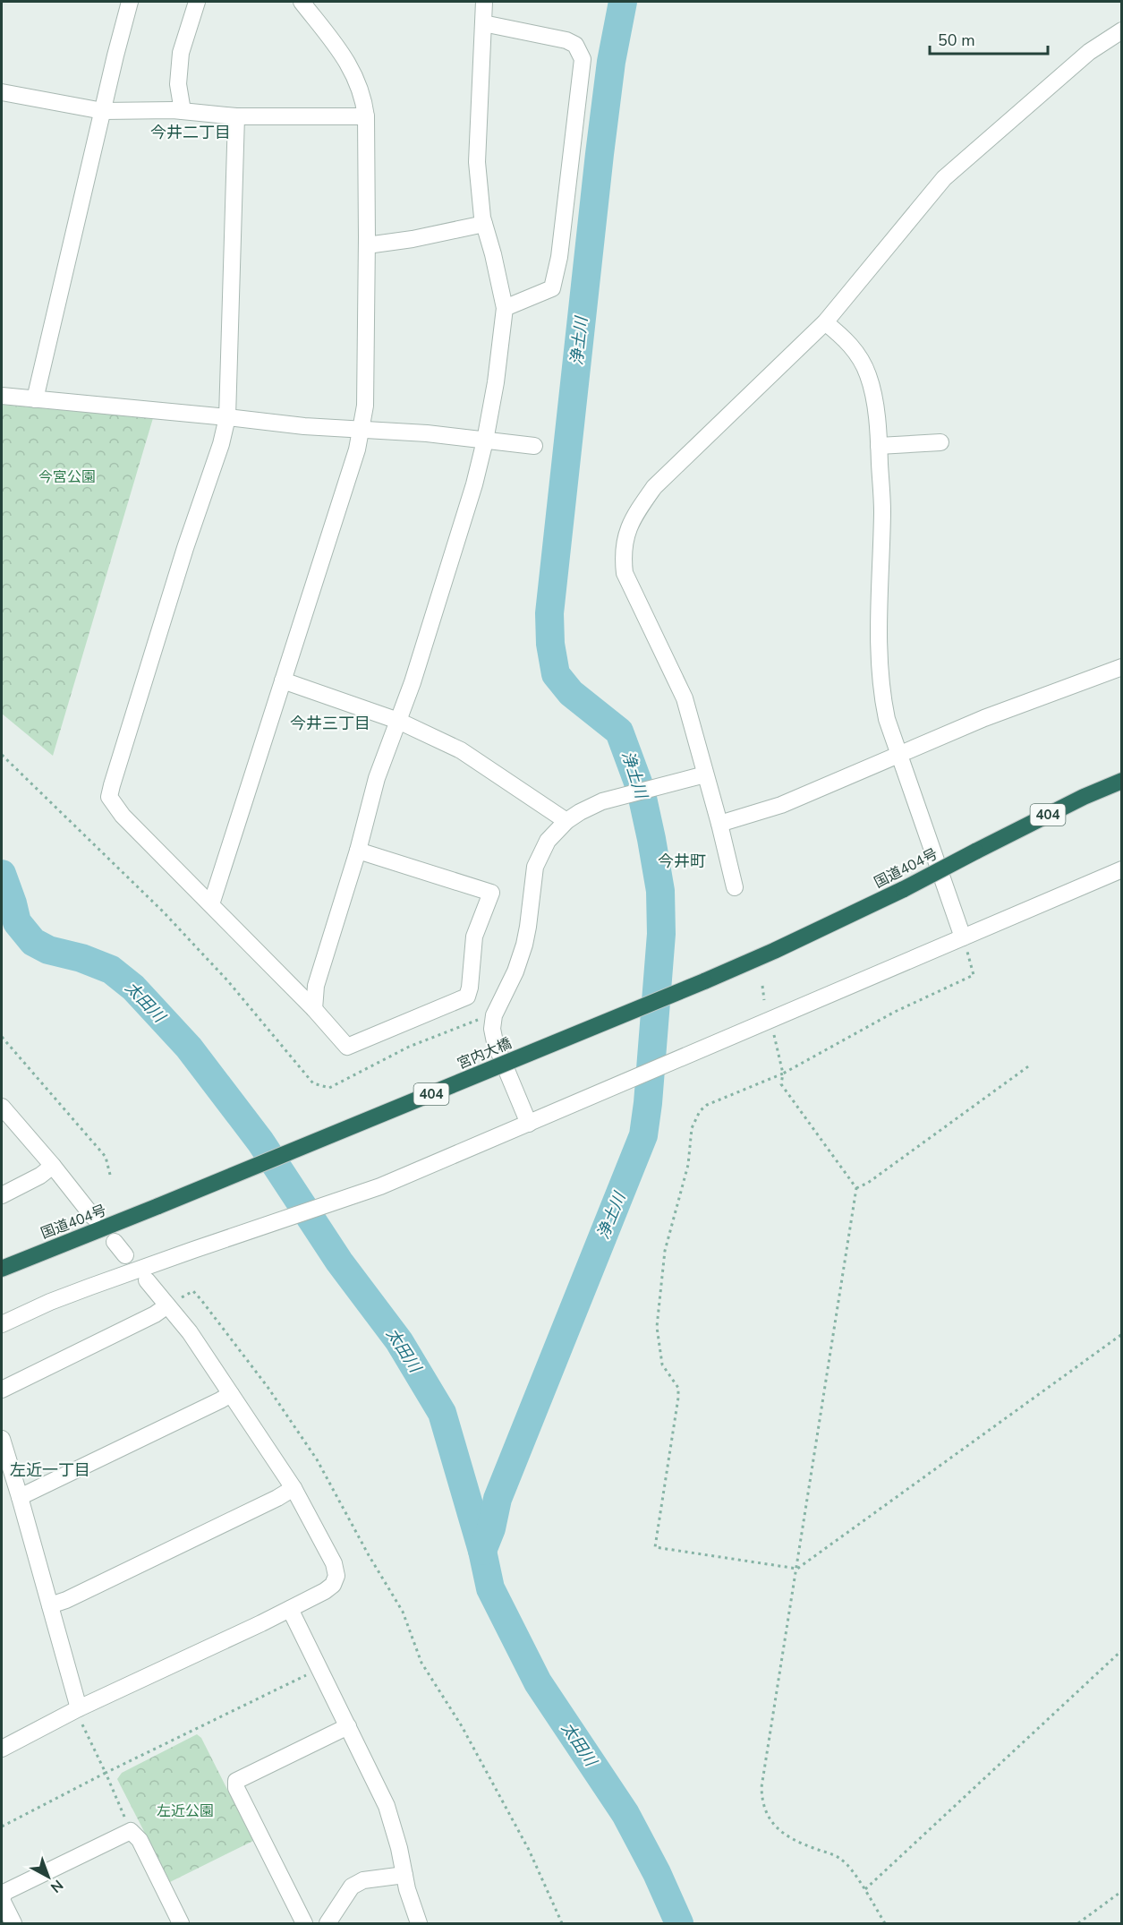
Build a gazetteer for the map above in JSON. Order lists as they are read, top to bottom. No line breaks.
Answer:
{"streets":{"highway":["404","国道404号","宮内大橋"]},"crossings":[["国道404号","宮内大橋"]],"districts":["今井二丁目","今井三丁目","今井町","左近一丁目"],"water":["浄土川","太田川"],"parks":["今宮公園","左近公園"],"scale_bar":"50 m","north":"bottom right"}
